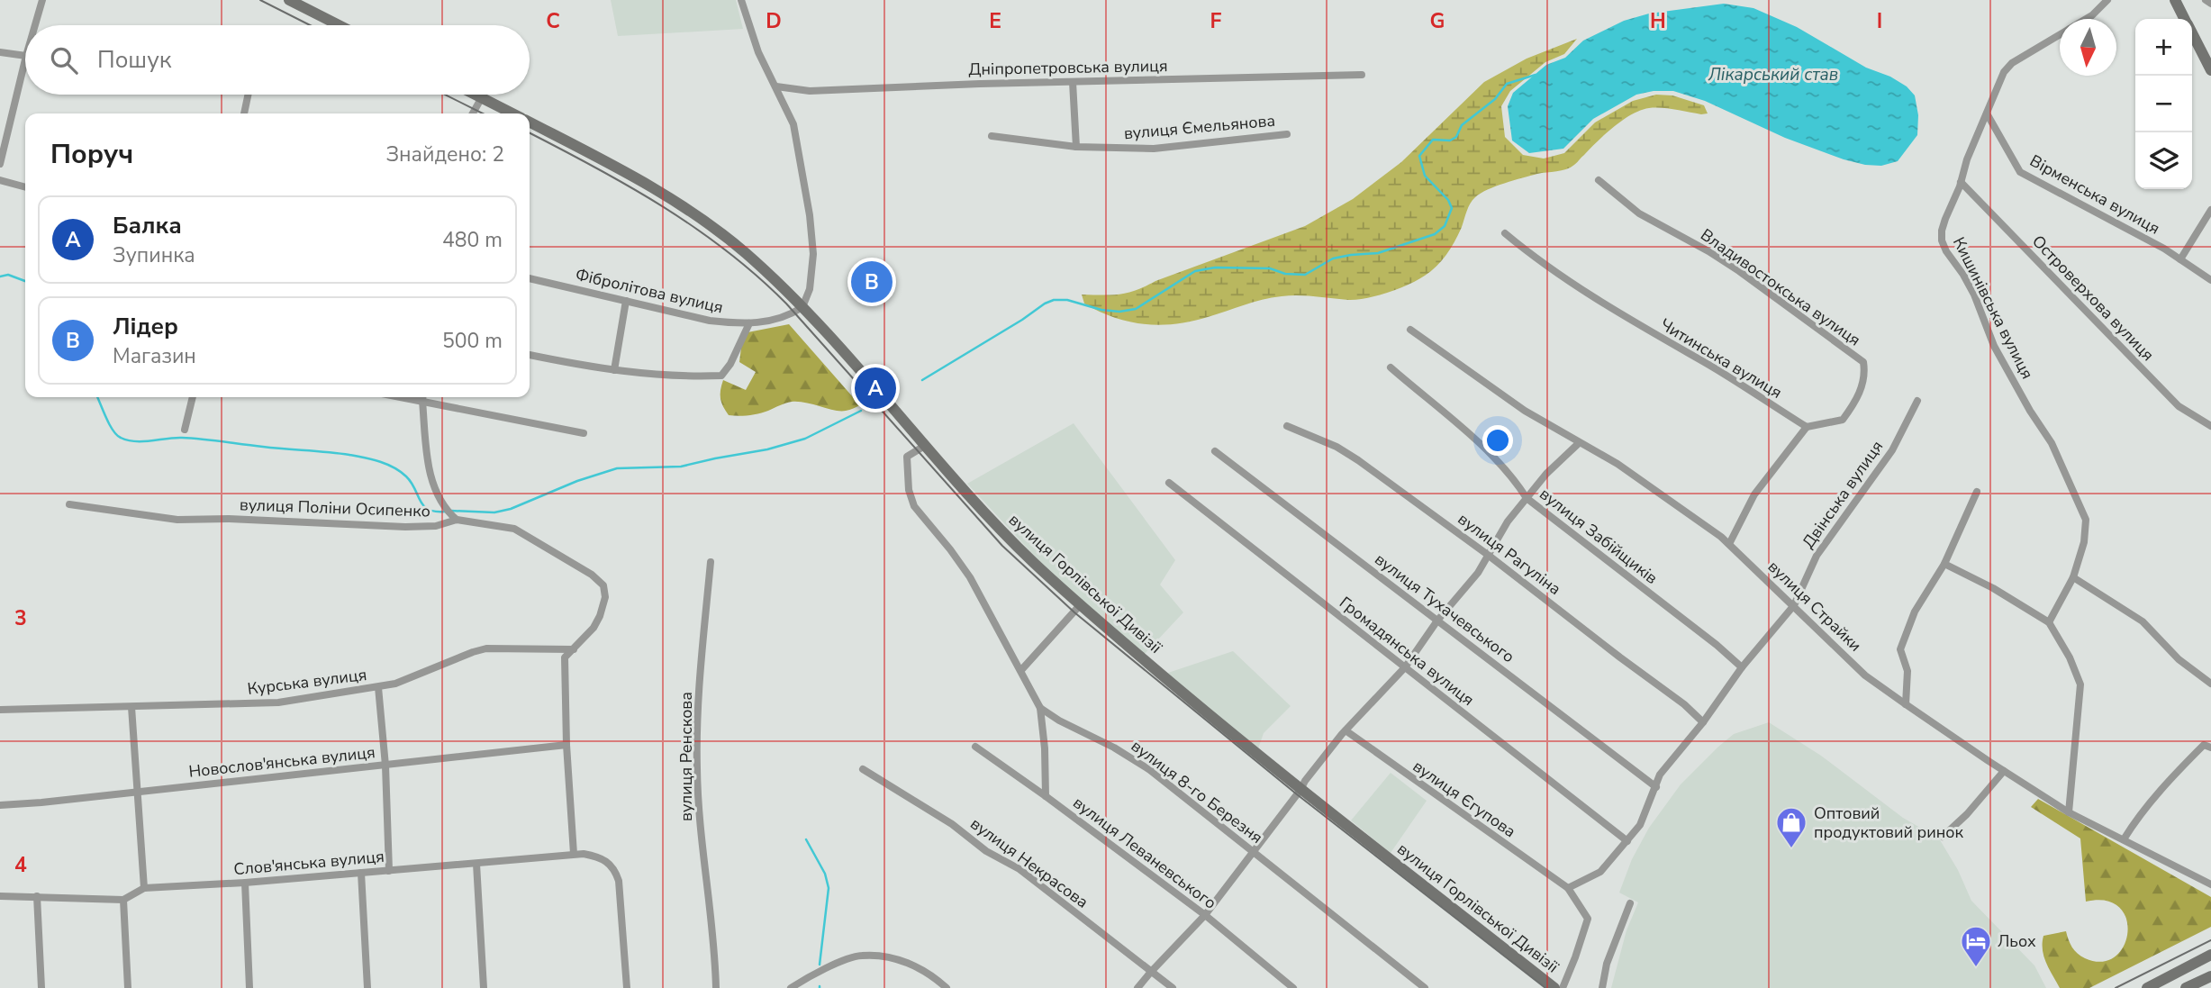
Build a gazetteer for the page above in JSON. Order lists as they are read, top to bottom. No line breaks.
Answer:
{"streets":{"main road":["вулиця Горлівської Дивізії"],"street":["Дніпропетровська вулиця","вулиця Ємельянова","Вірменська вулиця","Владивостокська вулиця","Фібролітова вулиця","Островерхова вулиця","Кишинівська вулиця","Читинська вулиця","Двінська вулиця","вулиця Поліни Осипенко","вулиця Забійщиків","вулиця Рагуліна","вулиця Страйки","вулиця Тухачевського","Громадянська вулиця","Курська вулиця","вулиця Ренскова","Новослов'янська вулиця","вулиця 8-го Березня","вулиця Єгупова","вулиця Леваневського","Слов'янська вулиця","вулиця Некрасова"]},"crossings":[["Вірменська вулиця","Кишинівська вулиця"],["Владивостокська вулиця","Читинська вулиця"],["Фібролітова вулиця","вулиця Горлівської Дивізії"],["Островерхова вулиця","Кишинівська вулиця"],["Двінська вулиця","вулиця Забійщиків"],["Двінська вулиця","вулиця Рагуліна"],["Двінська вулиця","вулиця Страйки"],["Двінська вулиця","вулиця Тухачевського"],["Двінська вулиця","Громадянська вулиця"],["Двінська вулиця","вулиця Єгупова"],["вулиця Поліни Осипенко","Курська вулиця"],["вулиця Поліни Осипенко","Новослов'янська вулиця"],["вулиця Поліни Осипенко","Слов'янська вулиця"]],"water":["Лікарський став"],"places":{"shop":["Оптовий продуктовий ринок"],"hotel":["Льох"]},"north":"bottom","page":{"map_buttons":["+","−"],"search":"Пошук","heading":["Поруч","Знайдено: 2"],"list":[{"mark":"A","name":"Балка","note":"Зупинка","value":"480 m"},{"mark":"B","name":"Лідер","note":"Магазин","value":"500 m"}],"pins":["B","A"]},"grid":{"columns":["C","D","E","F","G","H","I"],"rows":["3","4"]}}
